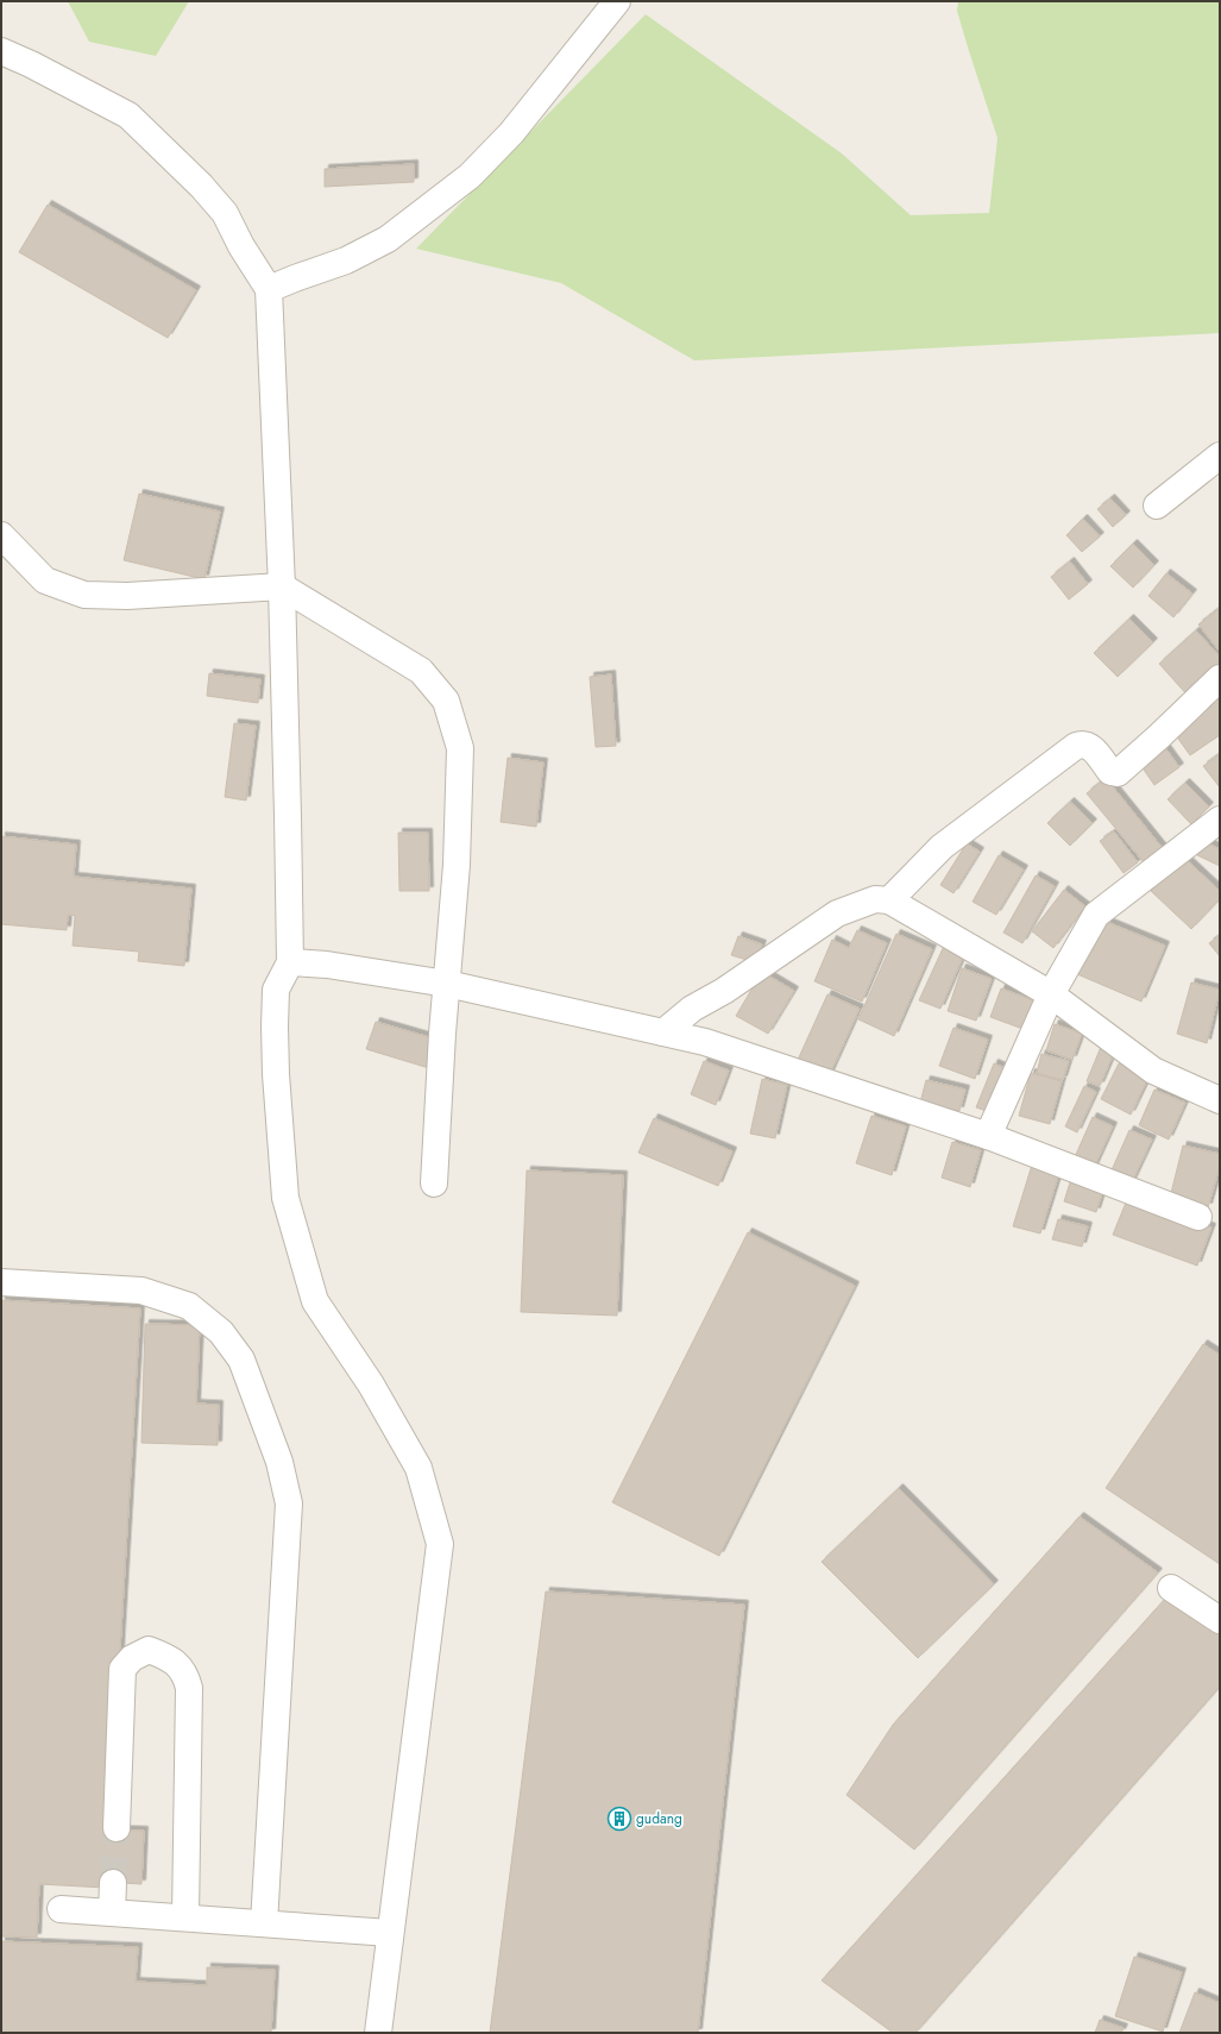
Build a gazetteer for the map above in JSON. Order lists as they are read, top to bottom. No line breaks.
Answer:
{"places":{"building":["gudang"]}}
